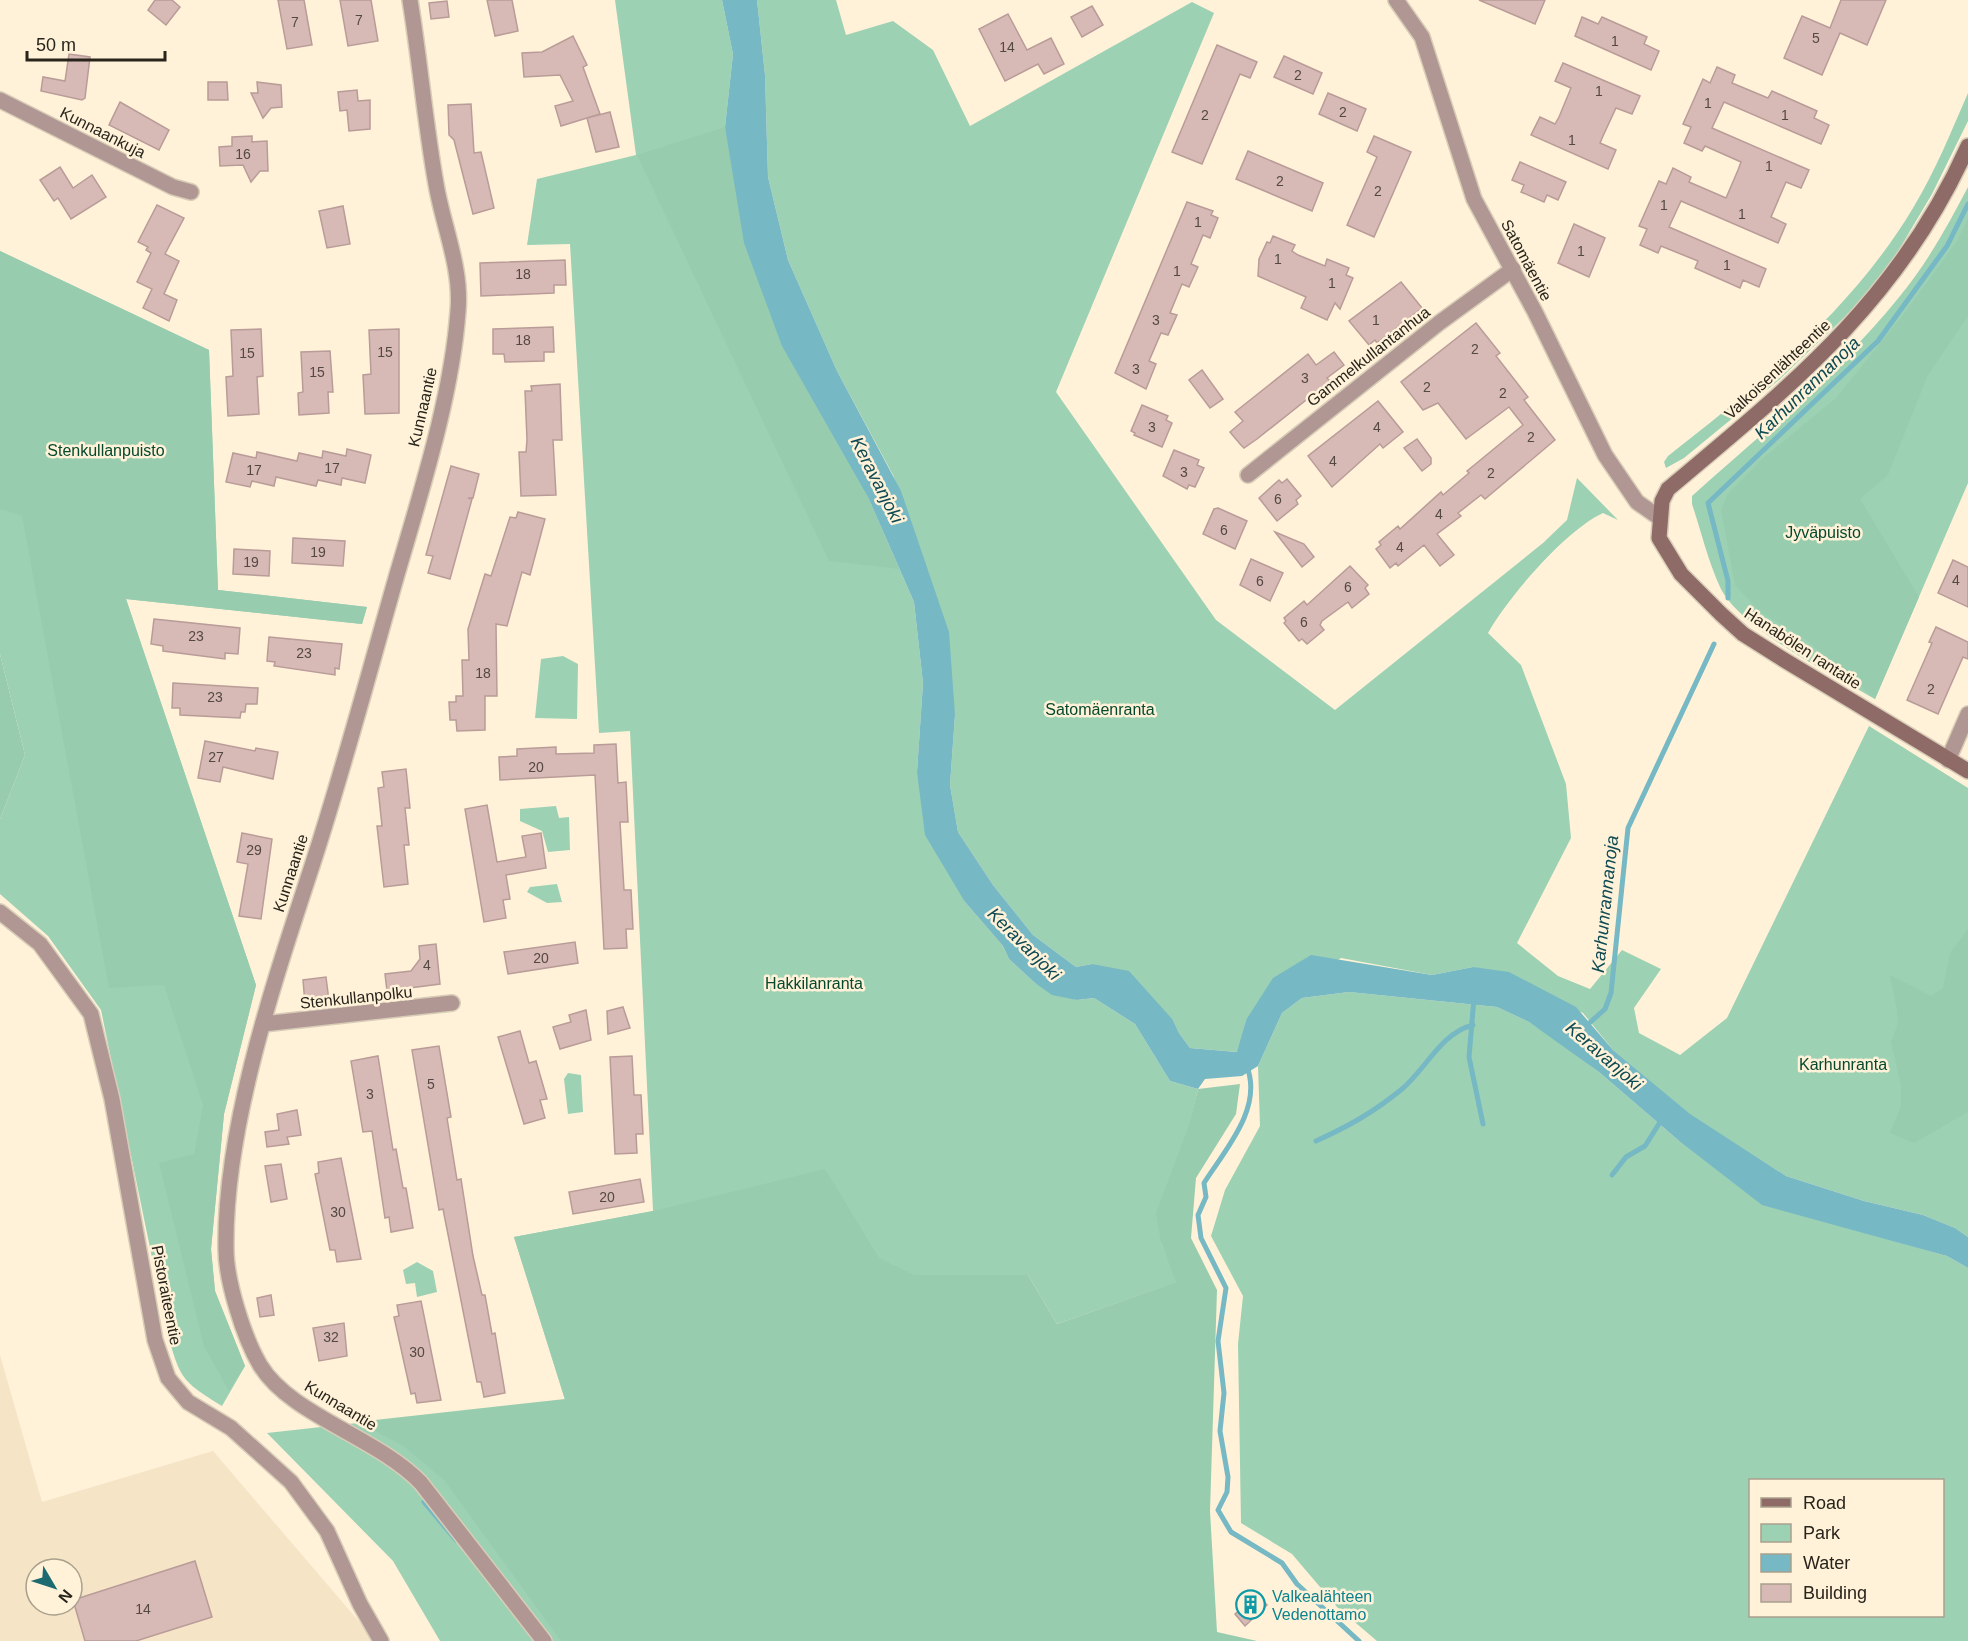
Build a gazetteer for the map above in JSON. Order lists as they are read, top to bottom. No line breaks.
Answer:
{"streets":{"street":["Kunnaankuja","Satomäentie","Gammelkullantanhua","Valkoisenlähteentie","Kunnaantie","Hanabölen rantatie","Stenkullanpolku","Pistoraiteentie"]},"crossings":[["Satomäentie","Gammelkullantanhua"],["Satomäentie","Valkoisenlähteentie"],["Satomäentie","Hanabölen rantatie"],["Valkoisenlähteentie","Hanabölen rantatie"],["Kunnaantie","Stenkullanpolku"]],"water":["Karhunrannanoja","Keravanjoki"],"parks":["Stenkullanpuisto","Jyväpuisto","Satomäenranta","Hakkilanranta","Karhunranta"],"places":{"building":["Valkealähteen Vedenottamo"]},"house_numbers":["7","7","5","1","14","2","1","1","2","2","1","1","16","1","2","2","1","1","1","1","1","1","1","18","1","3","1","18","2","15","15","3","15","3","2","2","3","4","2","4","17","17","3","2","6","4","6","4","19","19","4","6","6","6","23","23","18","2","23","27","20","29","20","4","5","3","20","30","32","30","14"],"legend":["Road","Park","Water","Building"],"scale_bar":"50 m","north":"bottom right"}
